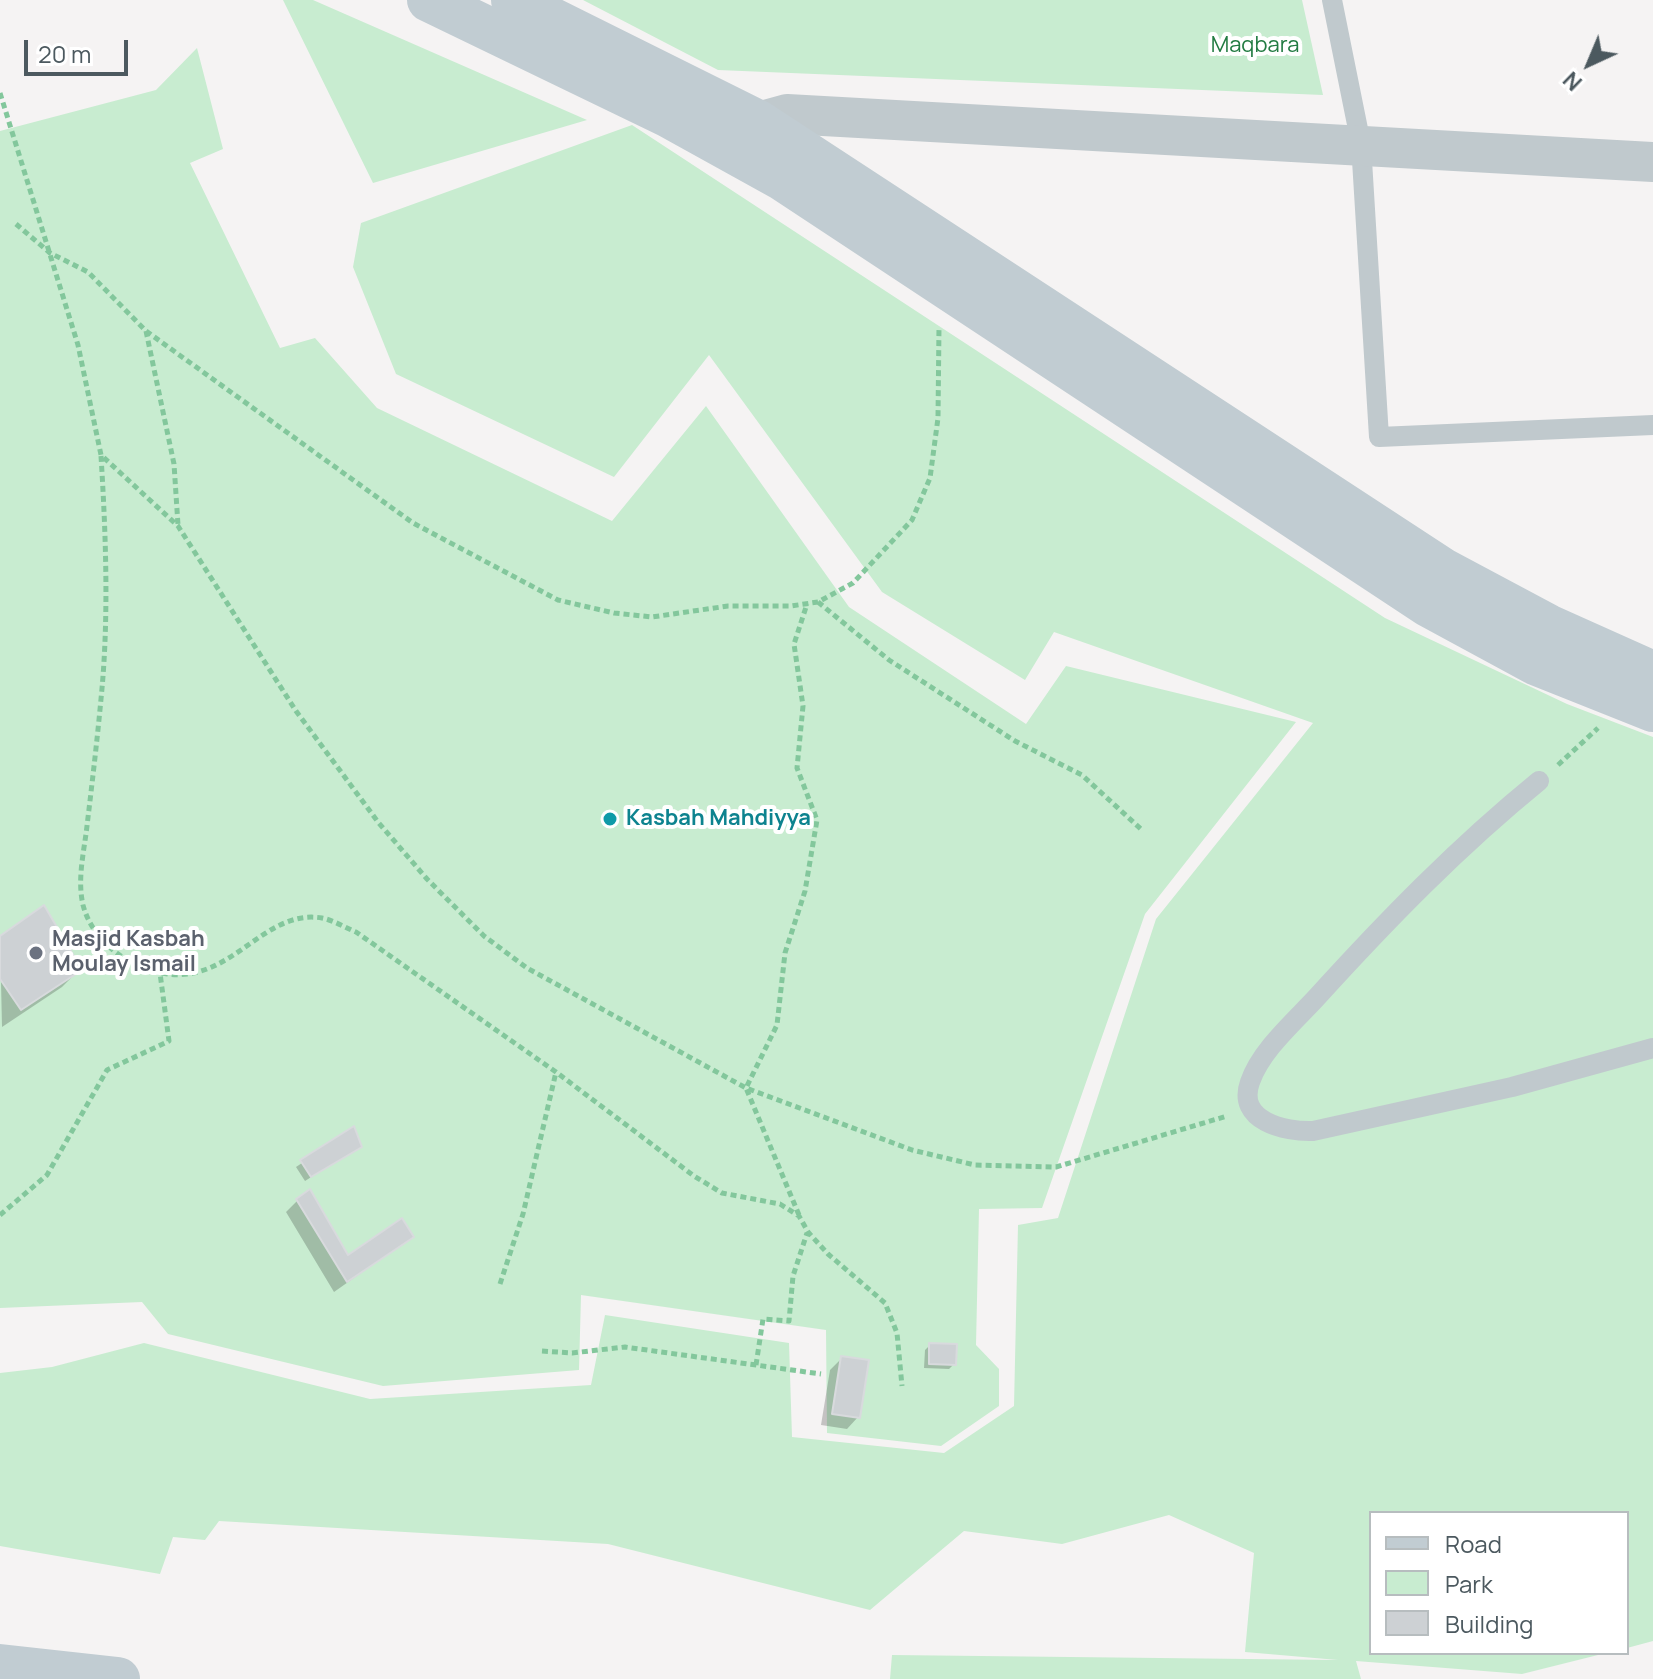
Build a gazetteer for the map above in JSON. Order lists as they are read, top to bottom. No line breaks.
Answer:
{"parks":["Maqbara"],"places":["Kasbah Mahdiyya","Masjid Kasbah Moulay Ismail"],"legend":["Road","Park","Building"],"scale_bar":"20 m","north":"bottom left"}
